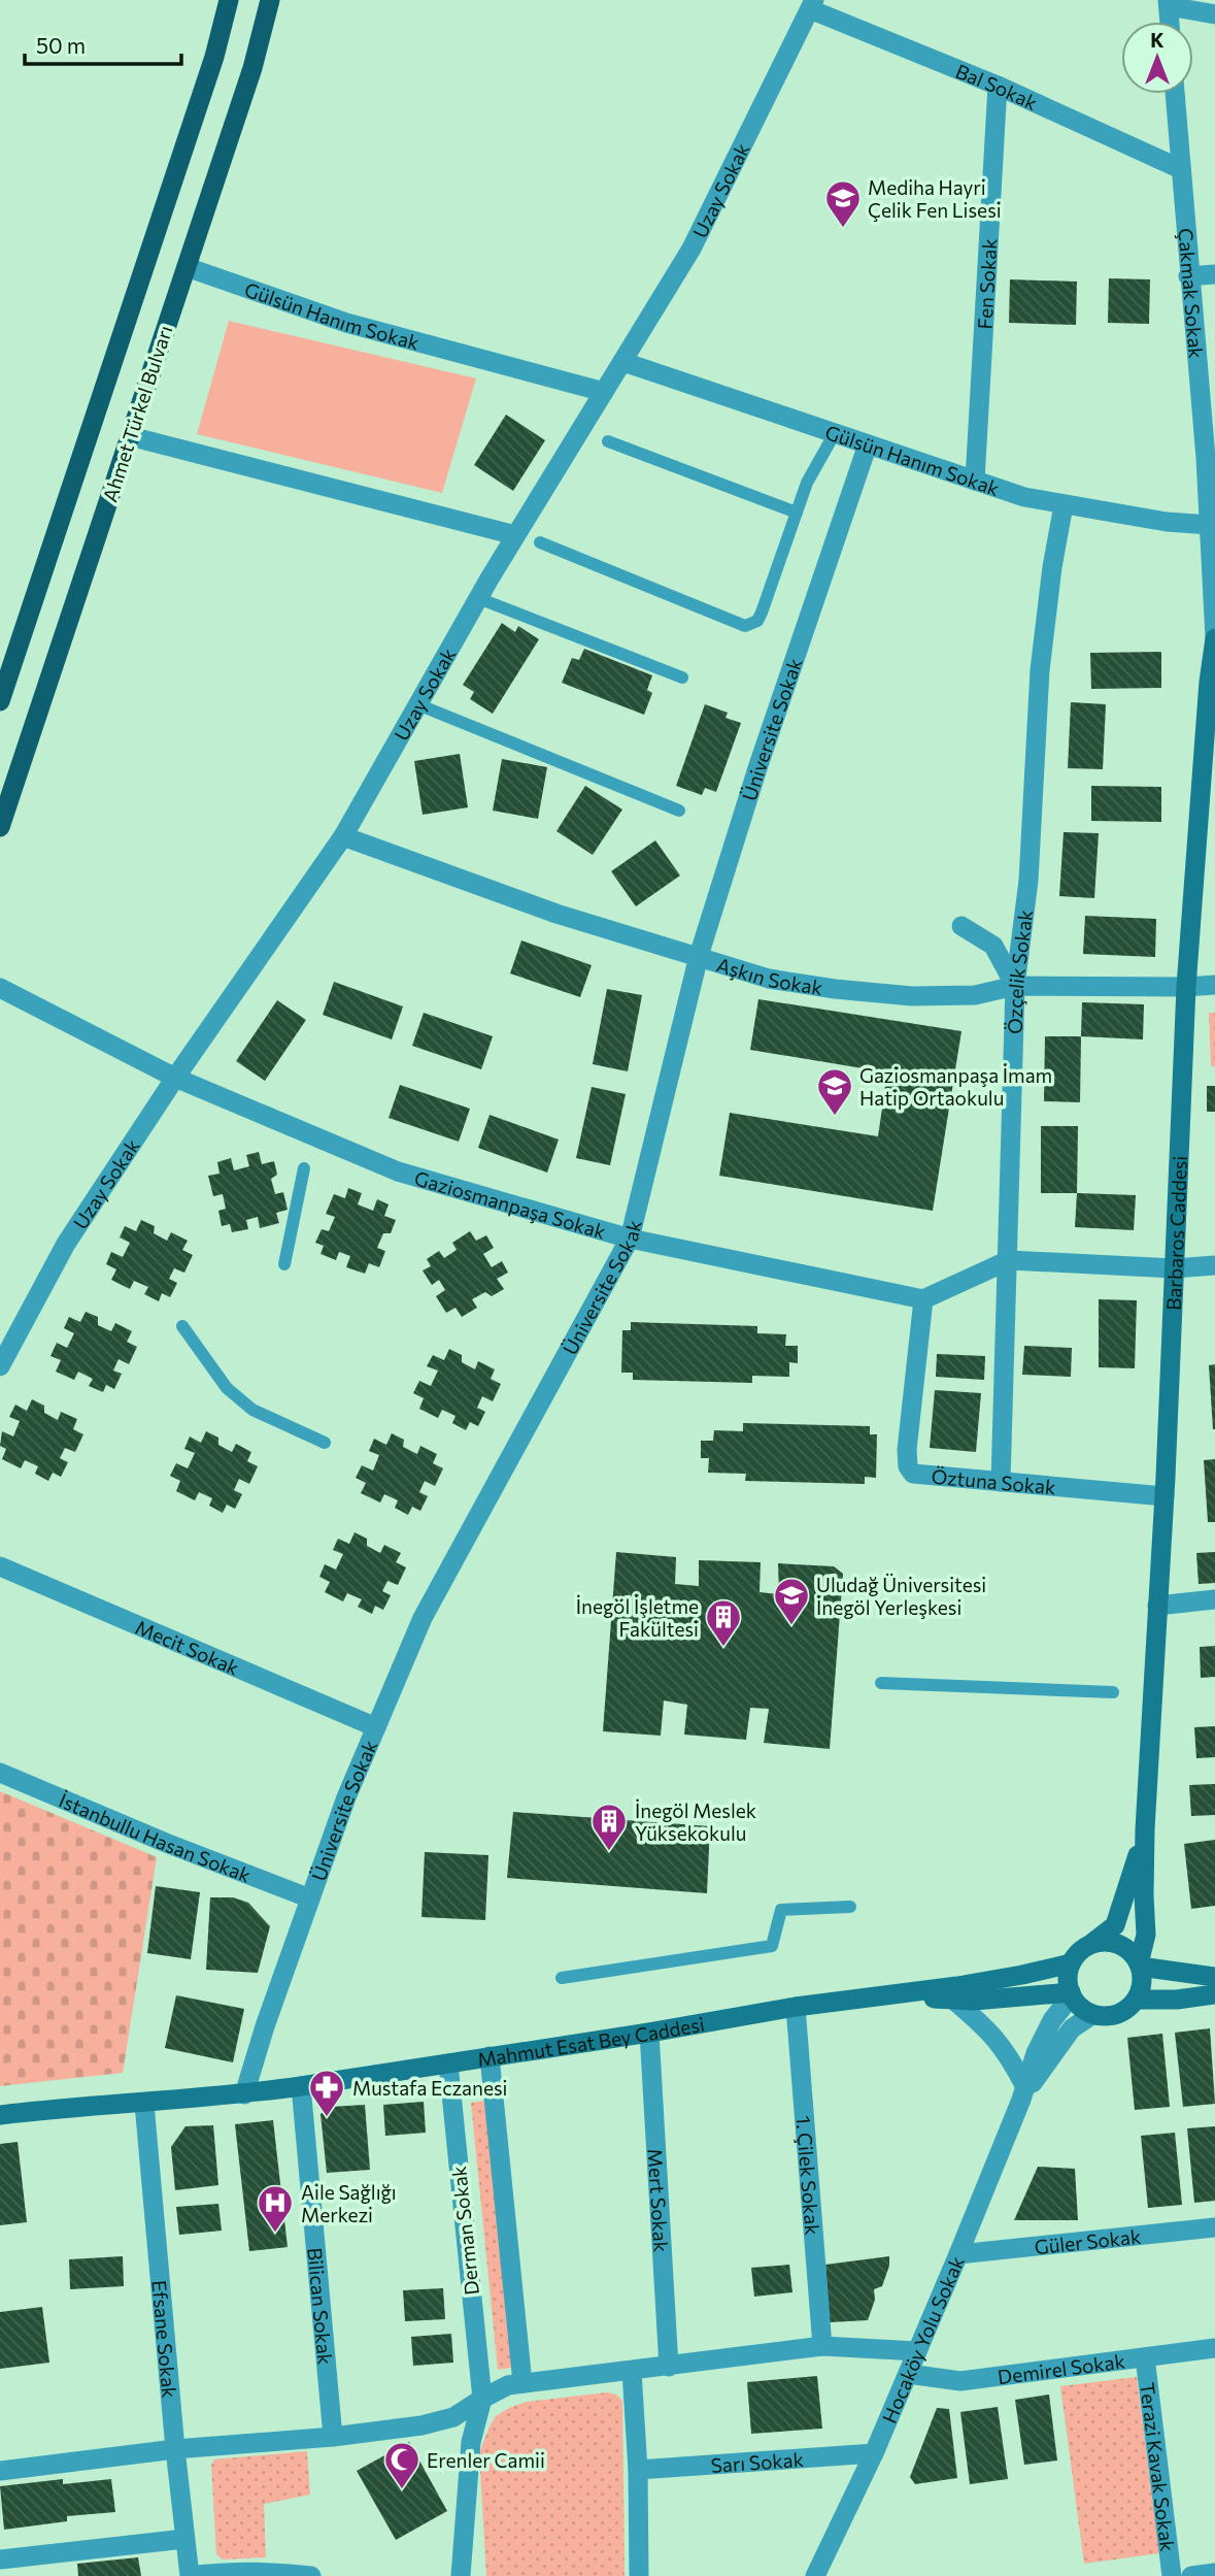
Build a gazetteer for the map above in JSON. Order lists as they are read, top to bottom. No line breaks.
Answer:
{"streets":{"main road":["Ahmet Türkel Bulvarı","Barbaros Caddesi","Mahmut Esat Bey Caddesi"],"street":["Bal Sokak","Uzay Sokak","Fen Sokak","Çakmak Sokak","Gülsün Hanım Sokak","Üniversite Sokak","Özçelik Sokak","Aşkın Sokak","Gaziosmanpaşa Sokak","Öztuna Sokak","Mecit Sokak","İstanbullu Hasan Sokak","1. Çilek Sokak","Mert Sokak","Derman Sokak","Güler Sokak","Bilican Sokak","Hocaköy Yolu Sokak","Efsane Sokak","Demirel Sokak","Sarı Sokak","Terazi Kavak Sokak"]},"crossings":[["Bal Sokak","Uzay Sokak"],["Bal Sokak","Fen Sokak"],["Bal Sokak","Çakmak Sokak"],["Uzay Sokak","Gülsün Hanım Sokak"],["Uzay Sokak","Aşkın Sokak"],["Uzay Sokak","Gaziosmanpaşa Sokak"],["Fen Sokak","Gülsün Hanım Sokak"],["Çakmak Sokak","Gülsün Hanım Sokak"],["Çakmak Sokak","Barbaros Caddesi"],["Gülsün Hanım Sokak","Ahmet Türkel Bulvarı"],["Gülsün Hanım Sokak","Üniversite Sokak"],["Gülsün Hanım Sokak","Özçelik Sokak"],["Üniversite Sokak","Aşkın Sokak"],["Üniversite Sokak","Gaziosmanpaşa Sokak"],["Üniversite Sokak","Mecit Sokak"],["Üniversite Sokak","İstanbullu Hasan Sokak"],["Üniversite Sokak","Mahmut Esat Bey Caddesi"],["Özçelik Sokak","Aşkın Sokak"],["Özçelik Sokak","Öztuna Sokak"],["Aşkın Sokak","Barbaros Caddesi"],["Gaziosmanpaşa Sokak","Öztuna Sokak"],["Barbaros Caddesi","Öztuna Sokak"],["Mahmut Esat Bey Caddesi","1. Çilek Sokak"],["Mahmut Esat Bey Caddesi","Mert Sokak"],["Mahmut Esat Bey Caddesi","Derman Sokak"],["Mahmut Esat Bey Caddesi","Bilican Sokak"],["Mahmut Esat Bey Caddesi","Efsane Sokak"],["Güler Sokak","Hocaköy Yolu Sokak"],["Hocaköy Yolu Sokak","Demirel Sokak"],["Hocaköy Yolu Sokak","Sarı Sokak"],["Demirel Sokak","Terazi Kavak Sokak"]],"places":{"school or university":["Mediha Hayri Çelik Fen Lisesi","Gaziosmanpaşa İmam Hatip Ortaokulu","Uludağ Üniversitesi İnegöl Yerleşkesi"],"building":["İnegöl İşletme Fakültesi","İnegöl Meslek Yüksekokulu"],"pharmacy":["Mustafa Eczanesi"],"hospital":["Aile Sağlığı Merkezi"],"mosque":["Erenler Camii"]},"scale_bar":"50 m","north":"top"}
